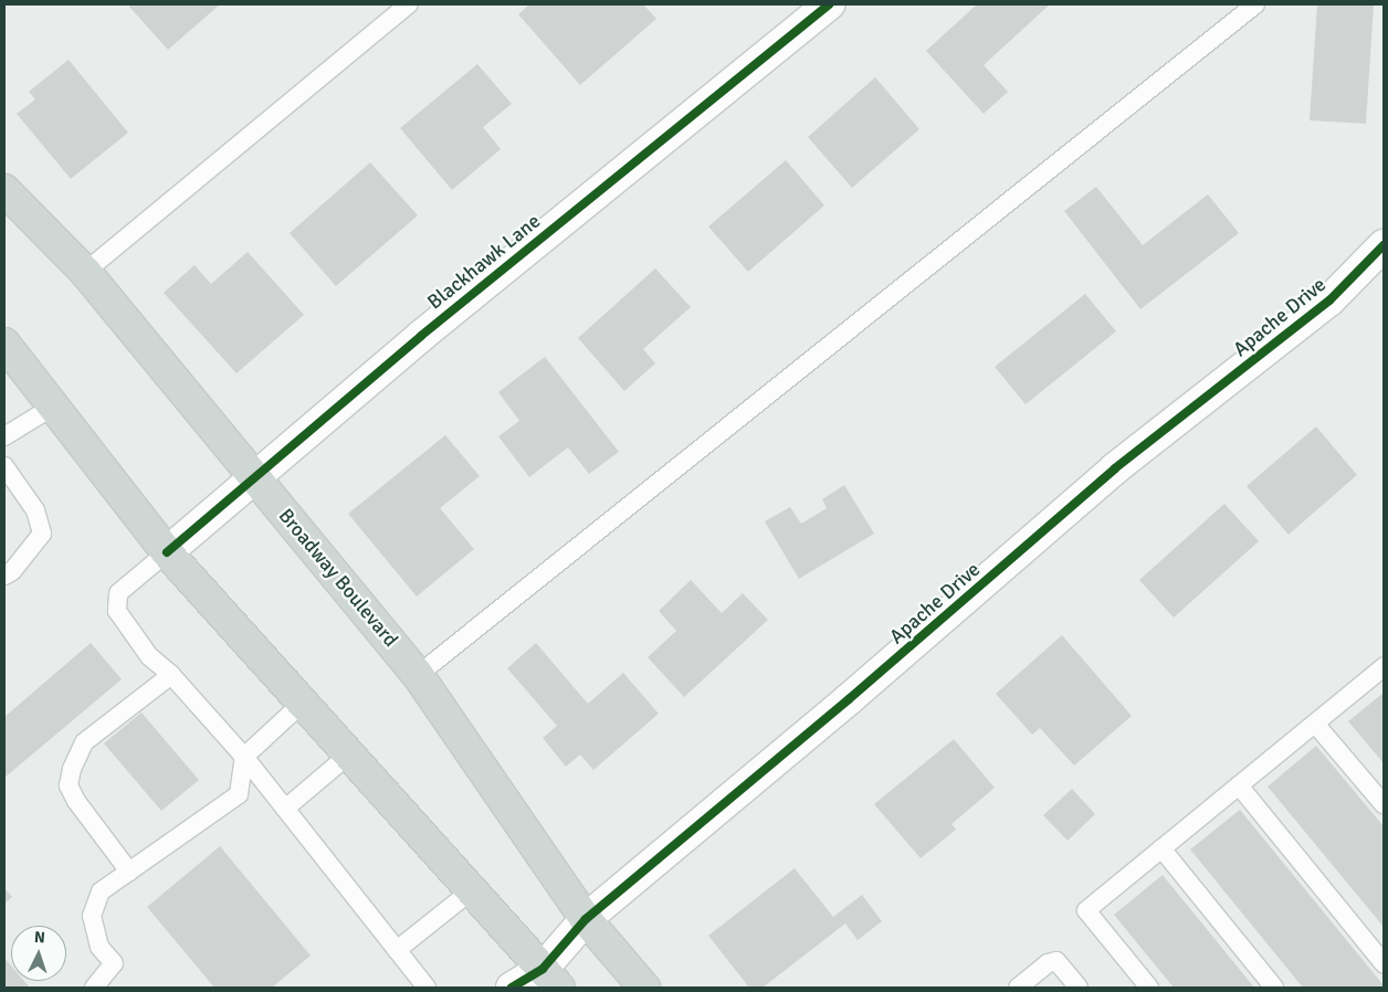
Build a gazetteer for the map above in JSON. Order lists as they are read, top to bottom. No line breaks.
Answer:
{"streets":{"main road":["Broadway Boulevard"],"street":["Blackhawk Lane","Apache Drive"]},"crossings":[["Blackhawk Lane","Broadway Boulevard"],["Apache Drive","Broadway Boulevard"]],"north":"top"}
